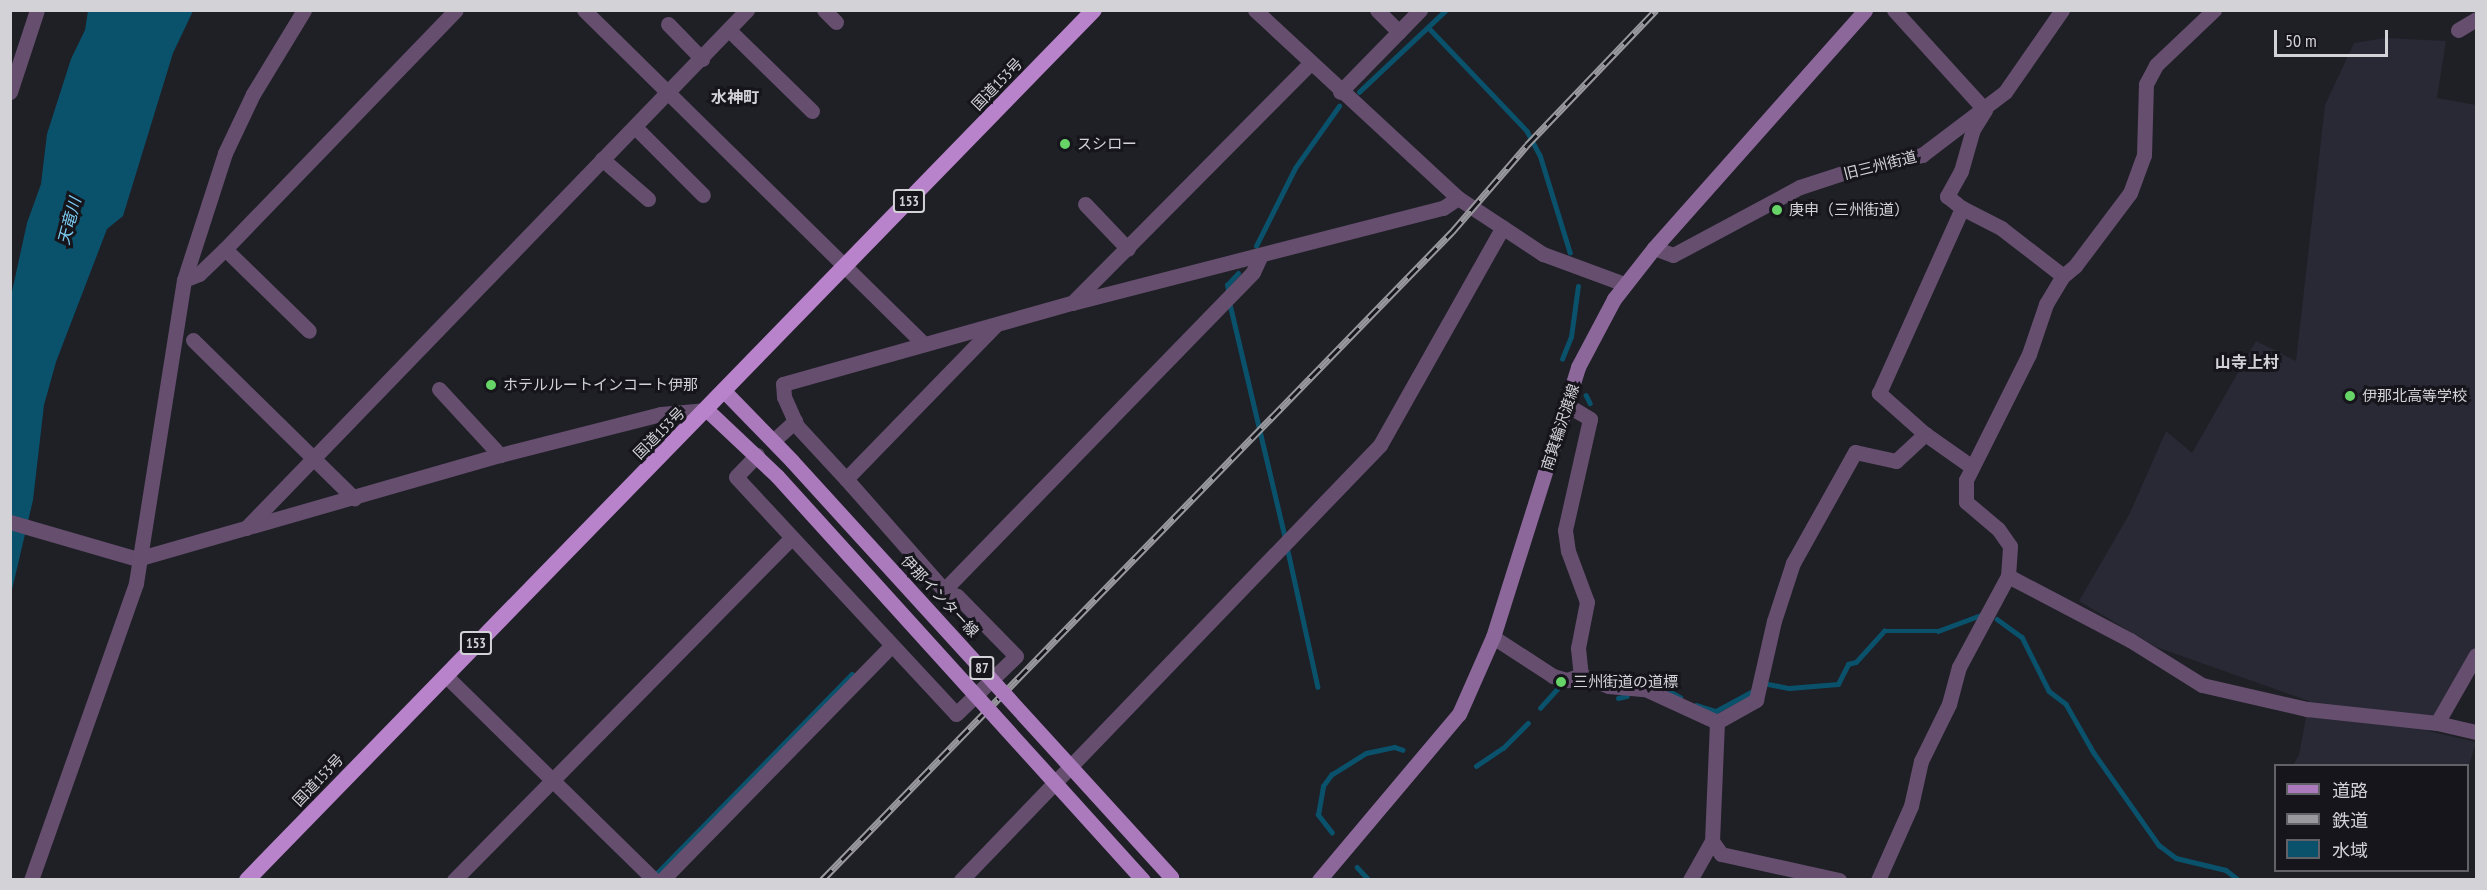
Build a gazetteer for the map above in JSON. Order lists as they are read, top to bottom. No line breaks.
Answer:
{"streets":{"highway":["国道153号","153"],"main road":["南箕輪沢渡線","伊那インター線","87"],"street":["旧三州街道"]},"crossings":[["国道153号","伊那インター線"],["国道153号","87"],["旧三州街道","南箕輪沢渡線"]],"districts":["水神町","山寺上村"],"water":["天竜川"],"places":["スシロー","庚申（三州街道）","ホテルルートインコート伊那","伊那北高等学校","三州街道の道標"],"legend":["道路","鉄道","水域"],"scale_bar":"50 m"}
